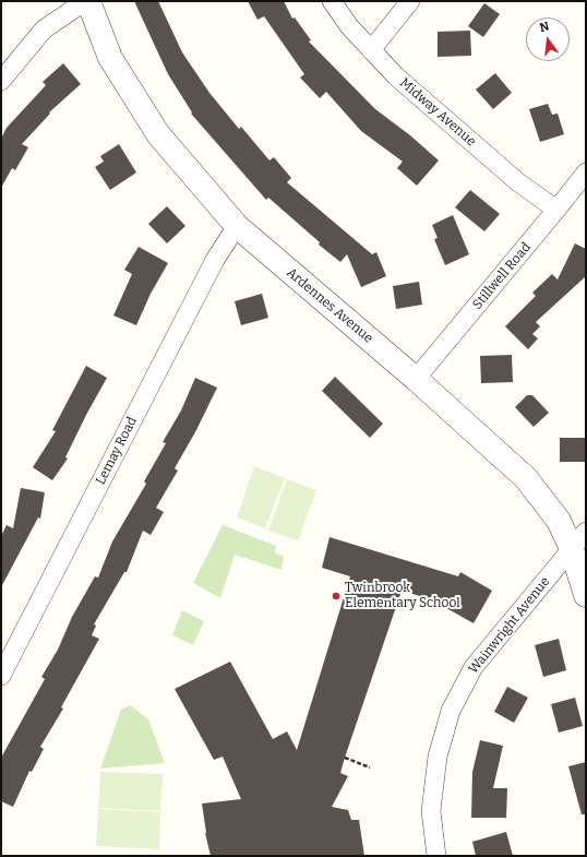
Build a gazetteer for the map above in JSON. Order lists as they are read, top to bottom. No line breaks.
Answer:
{"streets":{"street":["Midway Avenue","Stillwell Road","Ardennes Avenue","Lemay Road","Wainwright Avenue"]},"crossings":[["Midway Avenue","Stillwell Road"],["Stillwell Road","Ardennes Avenue"],["Ardennes Avenue","Lemay Road"],["Ardennes Avenue","Wainwright Avenue"]],"places":["Twinbrook Elementary School"],"north":"top"}
